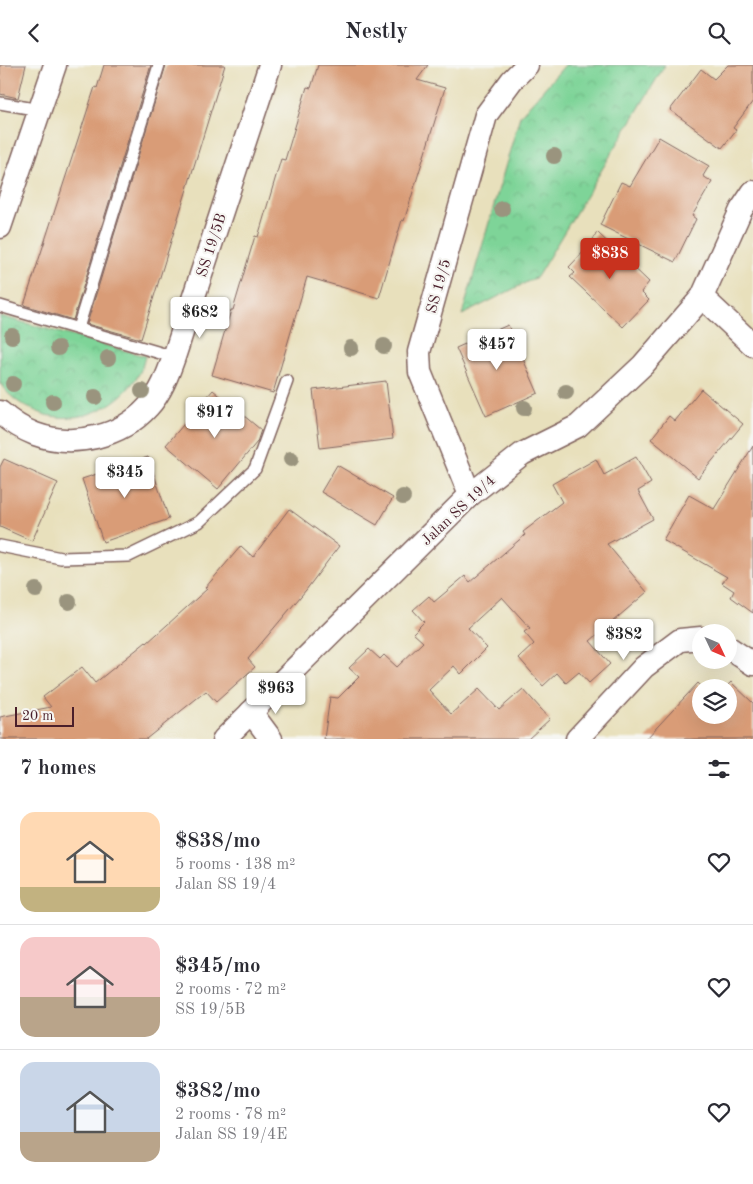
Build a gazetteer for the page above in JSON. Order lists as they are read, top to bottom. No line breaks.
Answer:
{"streets":{"street":["SS 19/5B","SS 19/5","Jalan SS 19/4"]},"crossings":[["SS 19/5","Jalan SS 19/4"]],"scale_bar":"20 m","north":"bottom right","page":{"header":"Nestly","price":["$838","$682","$457","$917","$345","$382","$963"],"scale":"20 m","heading":"7 homes","list":[{"name":"$838/mo","note":"5 rooms · 138 m² · Jalan SS 19/4"},{"name":"$345/mo","note":"2 rooms · 72 m² · SS 19/5B"},{"name":"$382/mo","note":"2 rooms · 78 m² · Jalan SS 19/4E"}]}}
